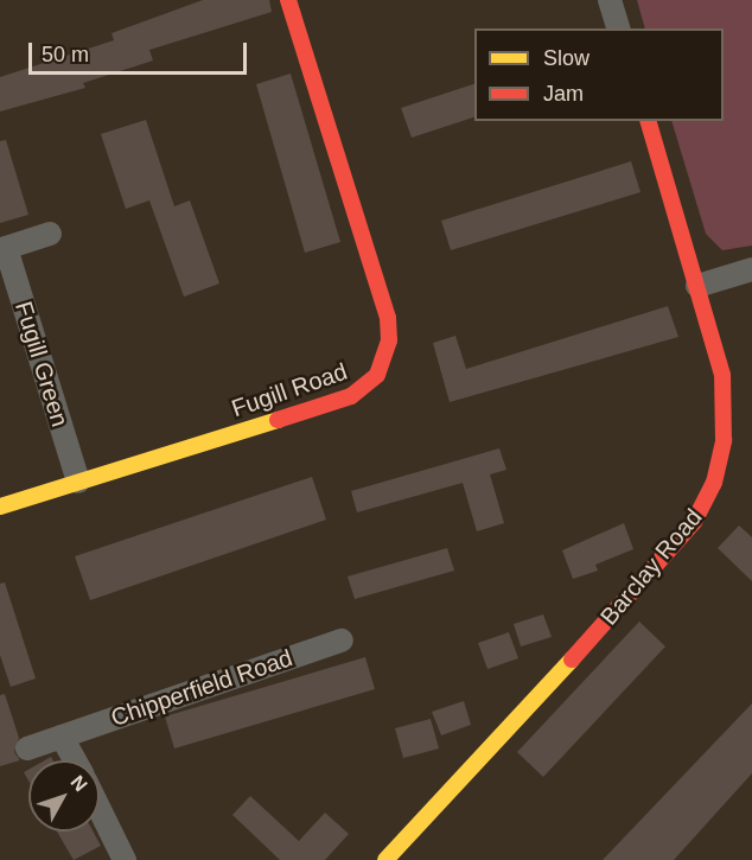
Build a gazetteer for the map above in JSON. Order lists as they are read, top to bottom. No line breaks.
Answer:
{"streets":{"street":["Fugill Green","Fugill Road","Barclay Road","Chipperfield Road"]},"crossings":[["Fugill Green","Fugill Road"]],"legend":["Slow","Jam"],"scale_bar":"50 m","north":"top right"}
